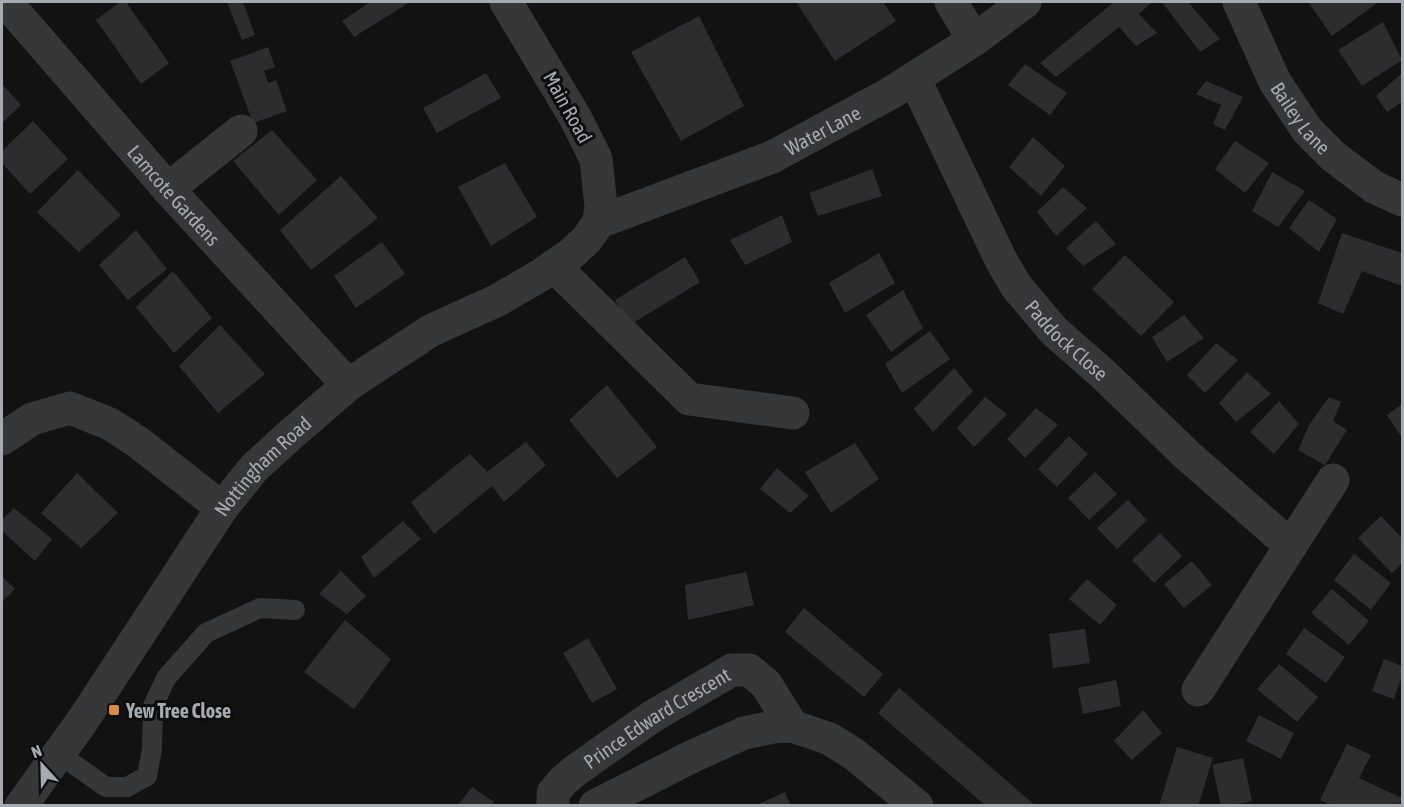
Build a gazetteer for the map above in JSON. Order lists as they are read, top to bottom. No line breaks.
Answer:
{"streets":{"street":["Main Road","Bailey Lane","Water Lane","Lamcote Gardens","Paddock Close","Nottingham Road","Prince Edward Crescent"]},"crossings":[["Main Road","Water Lane"],["Main Road","Nottingham Road"],["Water Lane","Paddock Close"],["Water Lane","Nottingham Road"],["Lamcote Gardens","Nottingham Road"]],"places":{"transit":["Yew Tree Close"]},"north":"top"}
